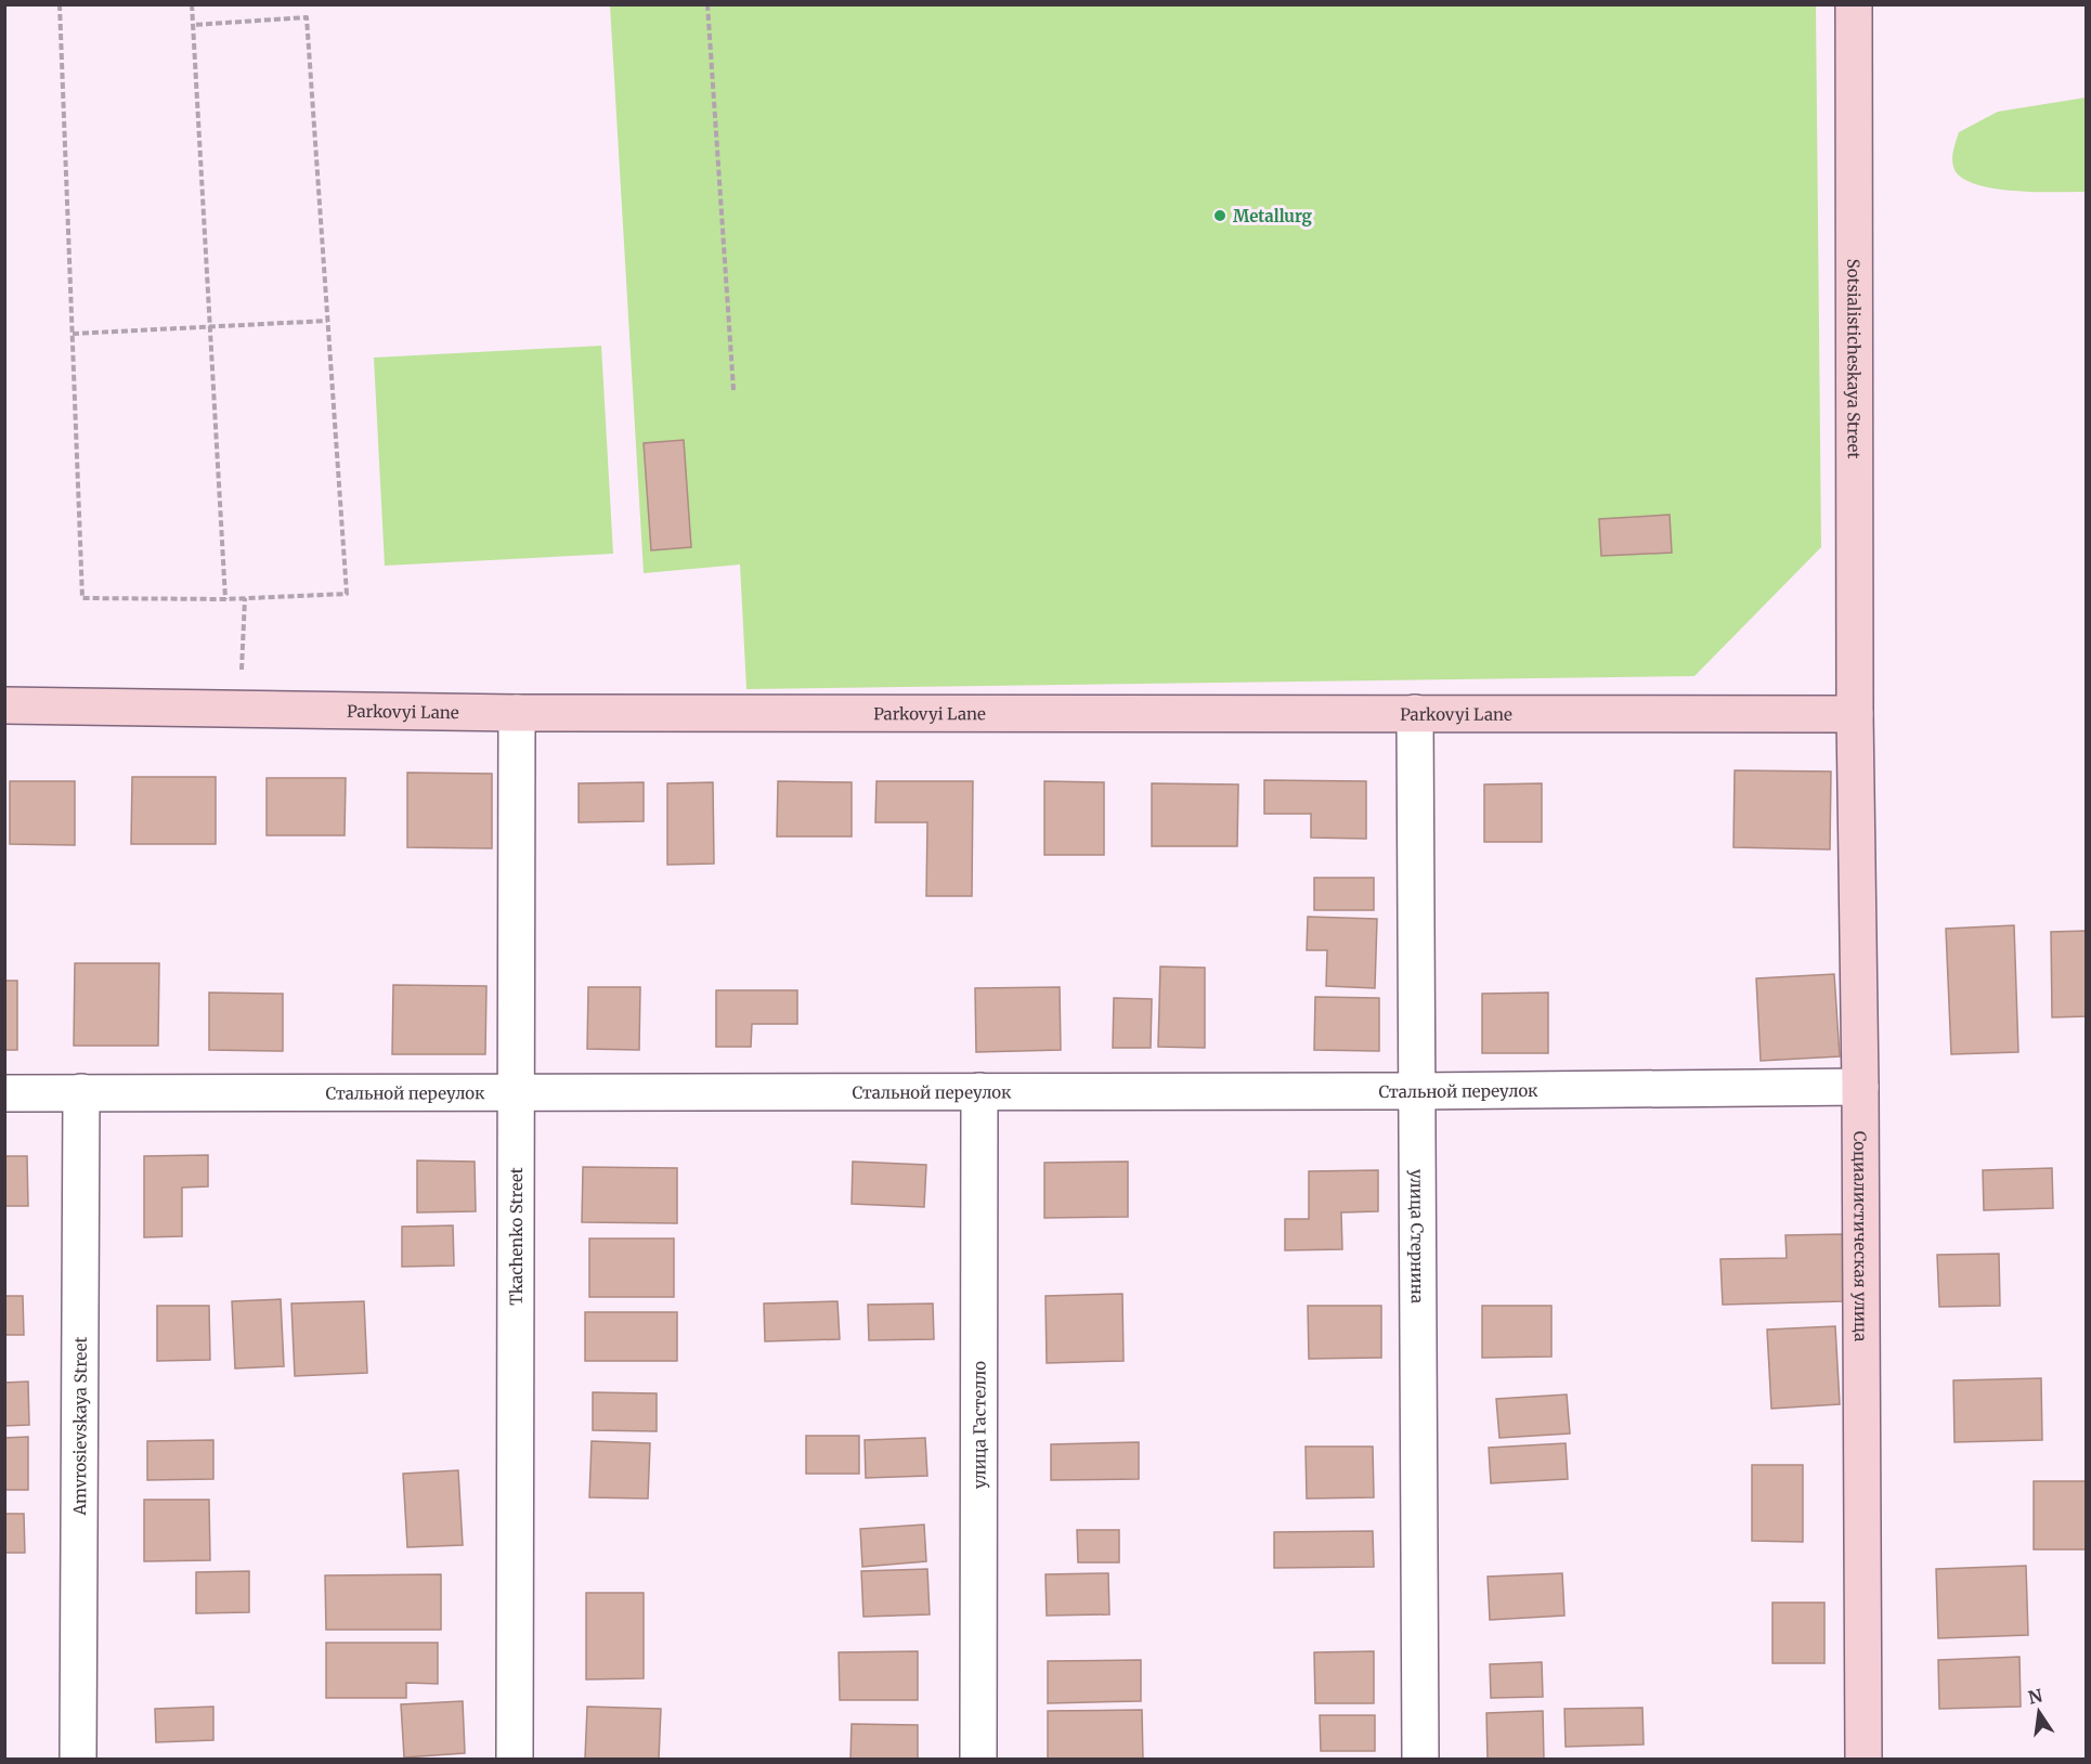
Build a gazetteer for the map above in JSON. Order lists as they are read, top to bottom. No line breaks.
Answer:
{"streets":{"street":["Sotsialisticheskaya Street","Parkovyi Lane","Стальной переулок","Tkachenko Street","улица Стернина","Социалистическая улица","улица Гастелло","Amvrosievskaya Street"]},"crossings":[["Sotsialisticheskaya Street","Parkovyi Lane"],["Sotsialisticheskaya Street","Социалистическая улица"],["Parkovyi Lane","Tkachenko Street"],["Parkovyi Lane","улица Стернина"],["Parkovyi Lane","Социалистическая улица"],["Стальной переулок","Tkachenko Street"],["Стальной переулок","улица Стернина"],["Стальной переулок","Социалистическая улица"],["Стальной переулок","улица Гастелло"],["Стальной переулок","Amvrosievskaya Street"]],"places":["Metallurg"],"north":"top"}
